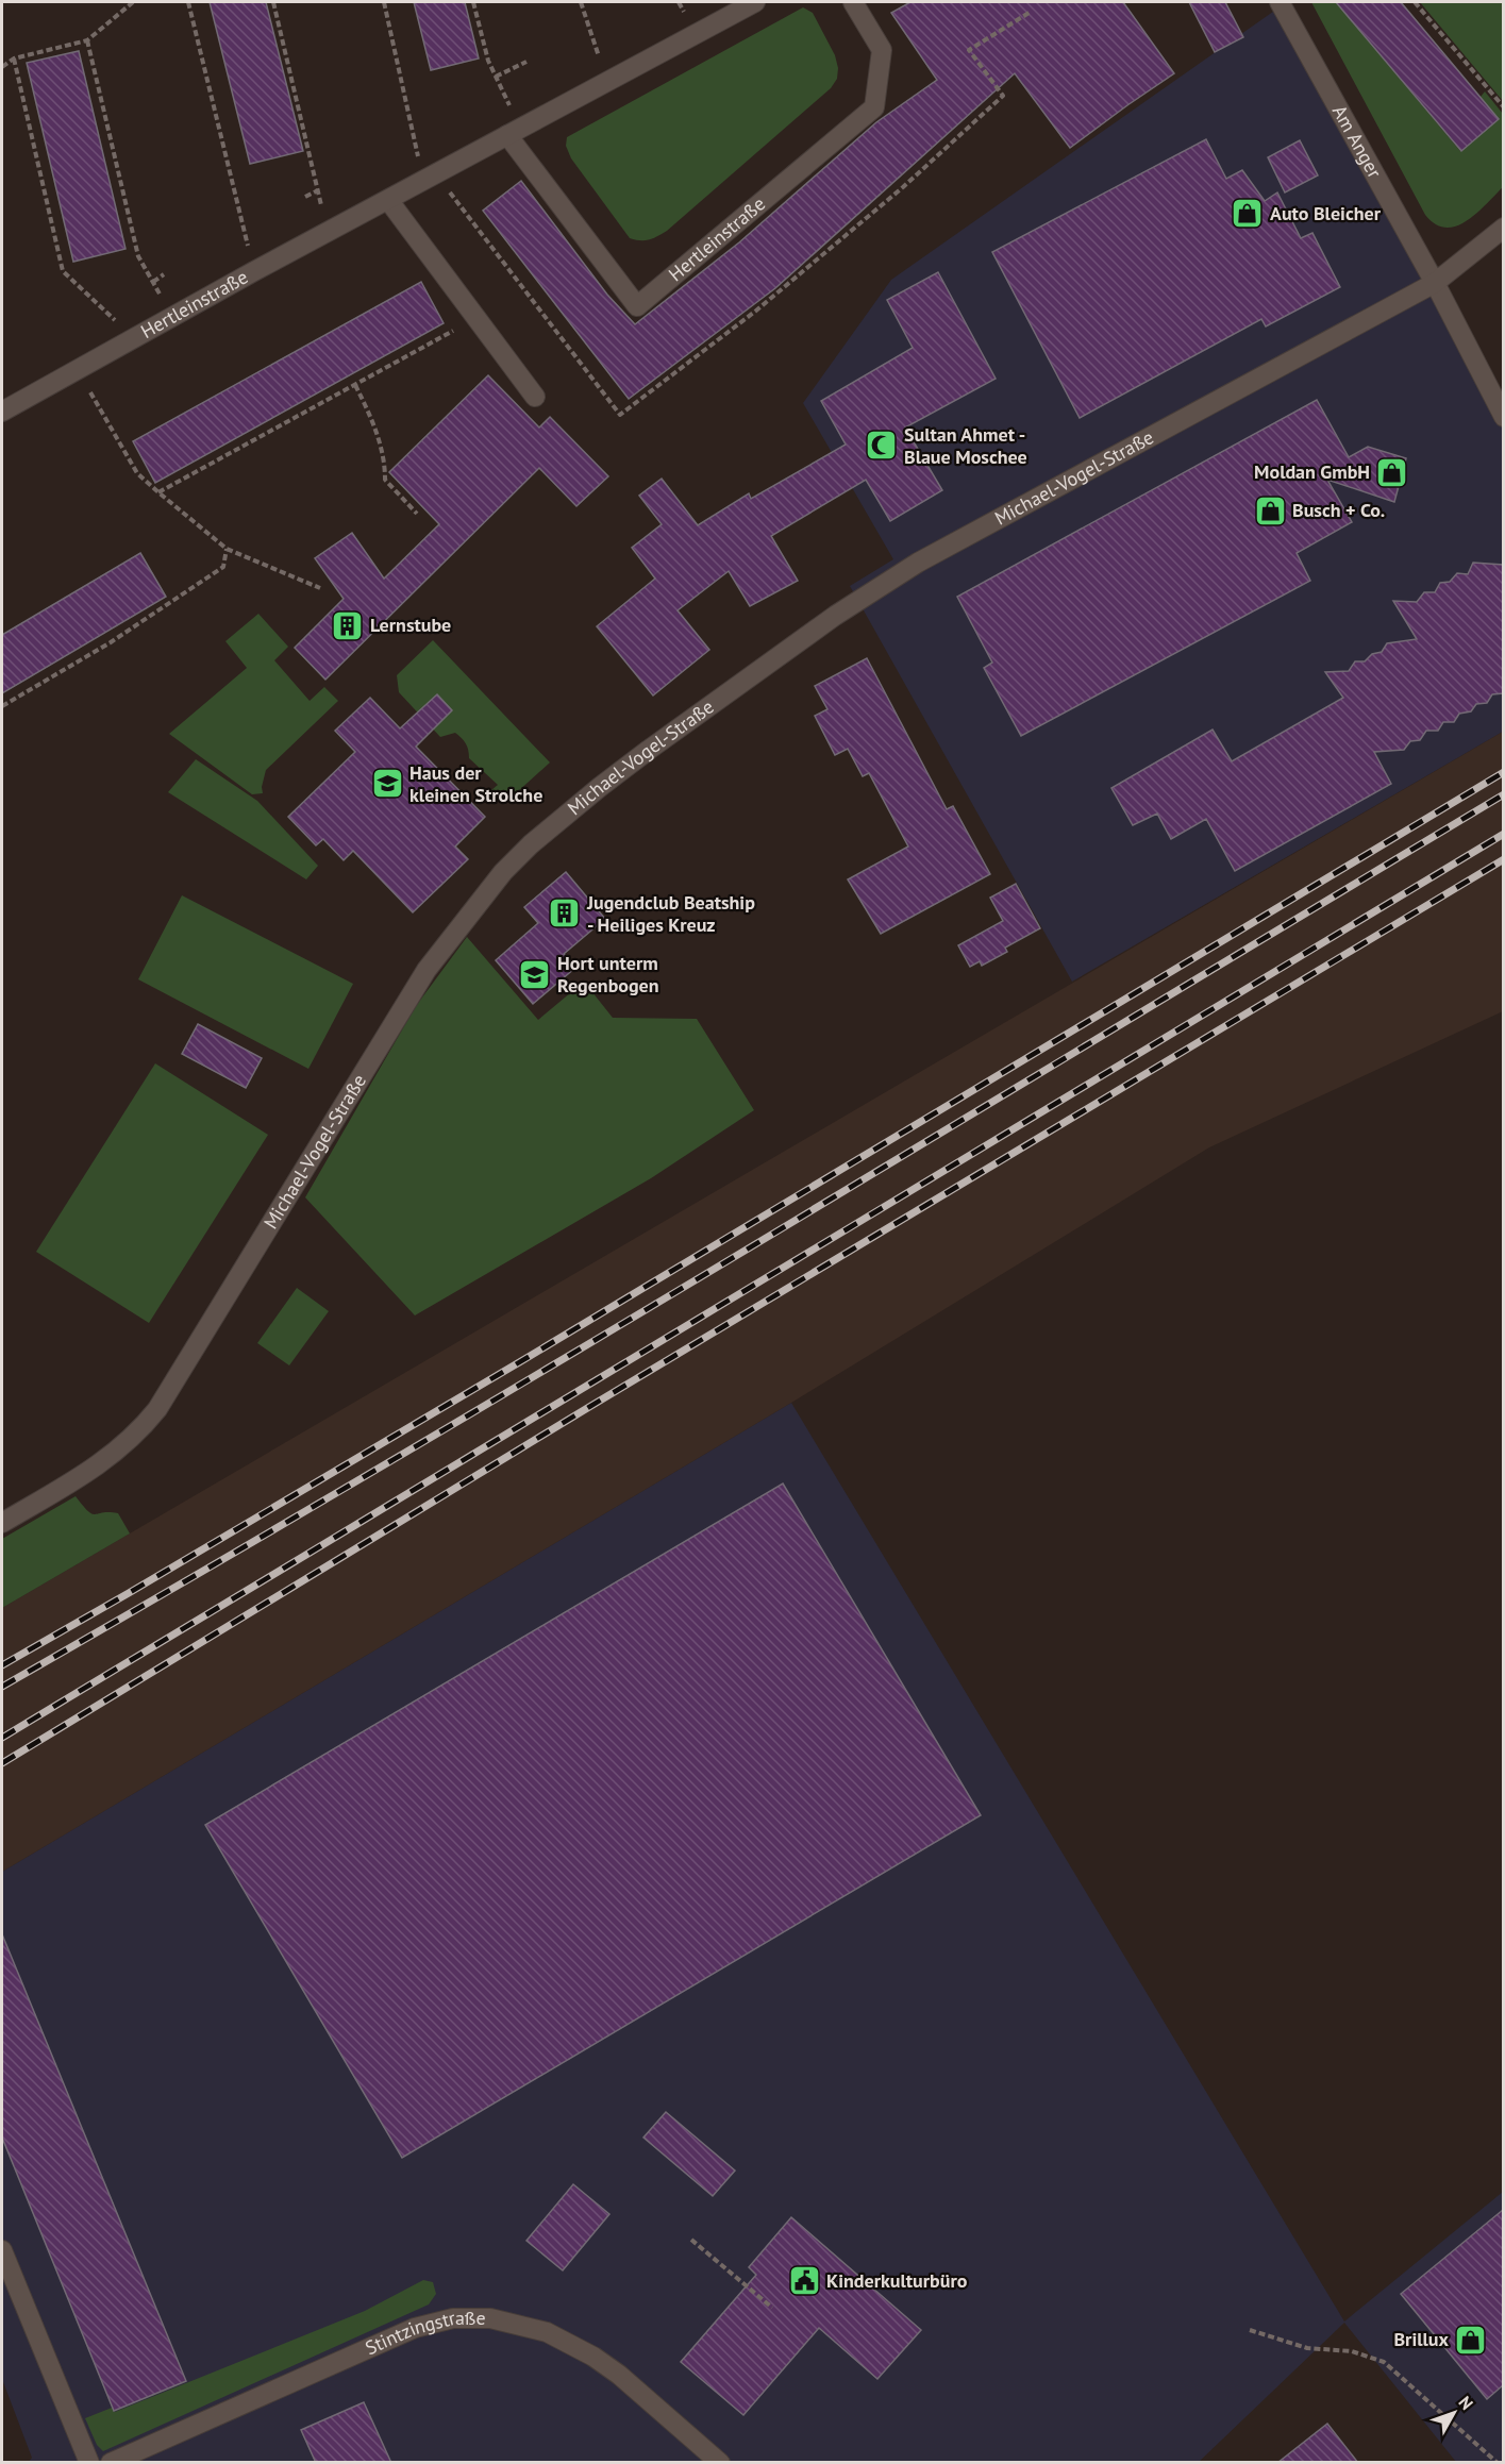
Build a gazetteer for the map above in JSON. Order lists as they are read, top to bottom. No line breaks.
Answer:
{"streets":{"street":["Am Anger","Hertleinstraße","Michael-Vogel-Straße","Stintzingstraße"]},"crossings":[["Am Anger","Michael-Vogel-Straße"]],"places":{"shop":["Auto Bleicher","Moldan GmbH","Busch + Co.","Brillux"],"mosque":["Sultan Ahmet - Blaue Moschee"],"building":["Lernstube","Jugendclub Beatship - Heiliges Kreuz"],"school or university":["Haus der kleinen Strolche","Hort unterm Regenbogen"],"public building":["Kinderkulturbüro"]},"north":"top right"}
